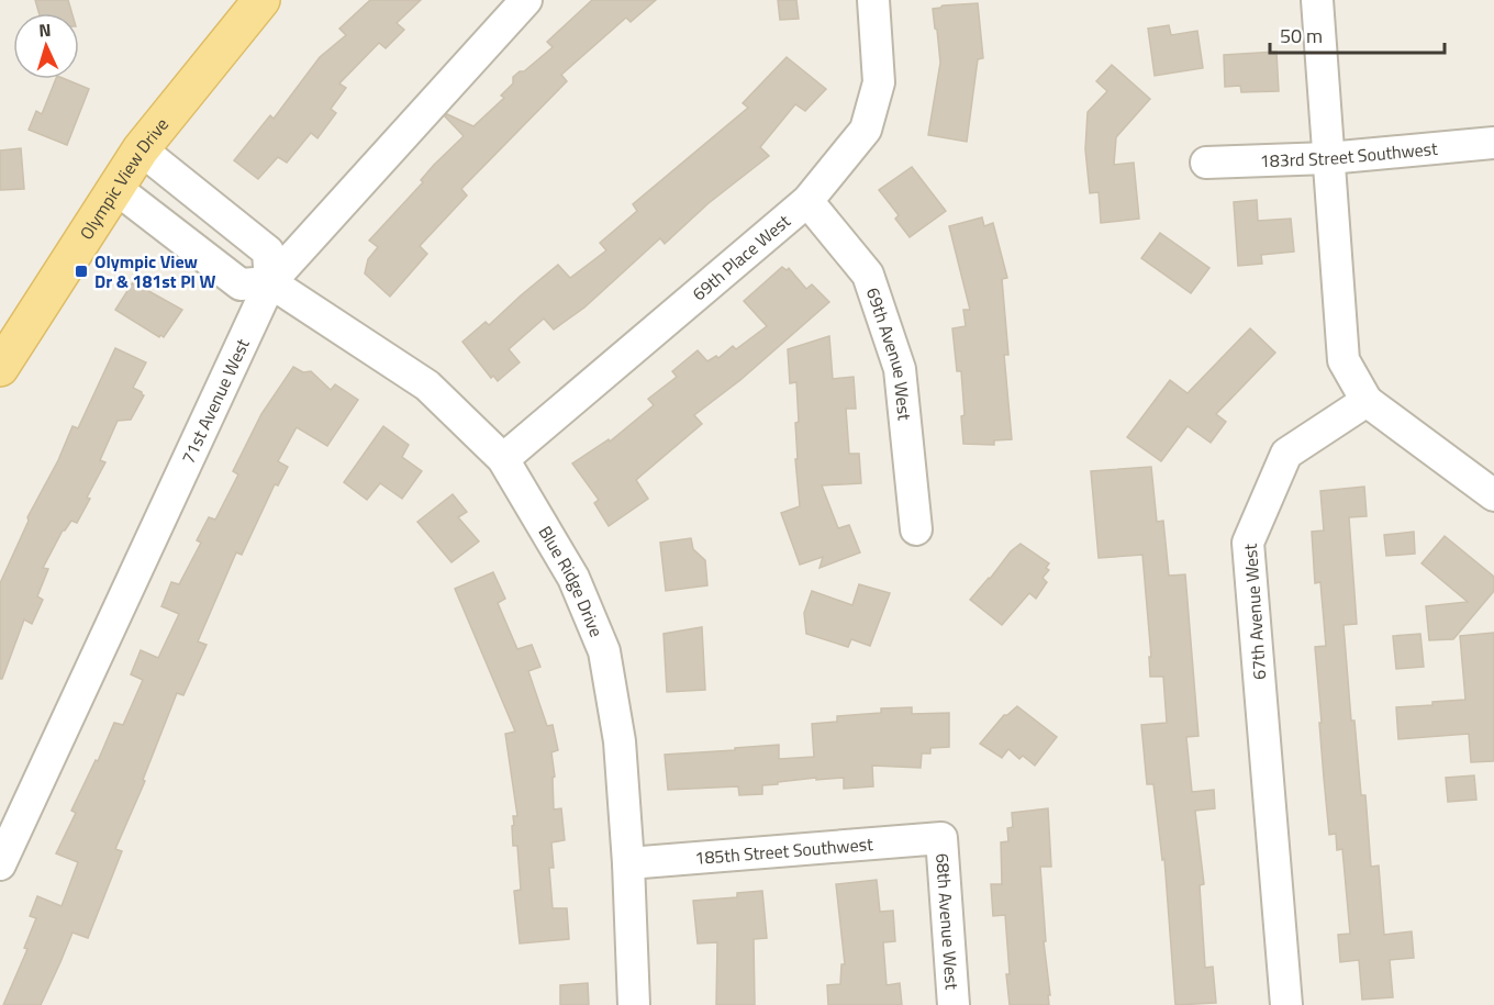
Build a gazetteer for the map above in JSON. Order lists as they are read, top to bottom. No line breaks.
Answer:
{"streets":{"main road":["Olympic View Drive"],"street":["183rd Street Southwest","69th Place West","69th Avenue West","71st Avenue West","Blue Ridge Drive","67th Avenue West","185th Street Southwest","68th Avenue West"]},"crossings":[["69th Place West","69th Avenue West"],["69th Place West","Blue Ridge Drive"],["71st Avenue West","Blue Ridge Drive"],["Blue Ridge Drive","185th Street Southwest"],["185th Street Southwest","68th Avenue West"]],"places":{"transit":["Olympic View Dr & 181st Pl W"]},"scale_bar":"50 m","north":"top"}
